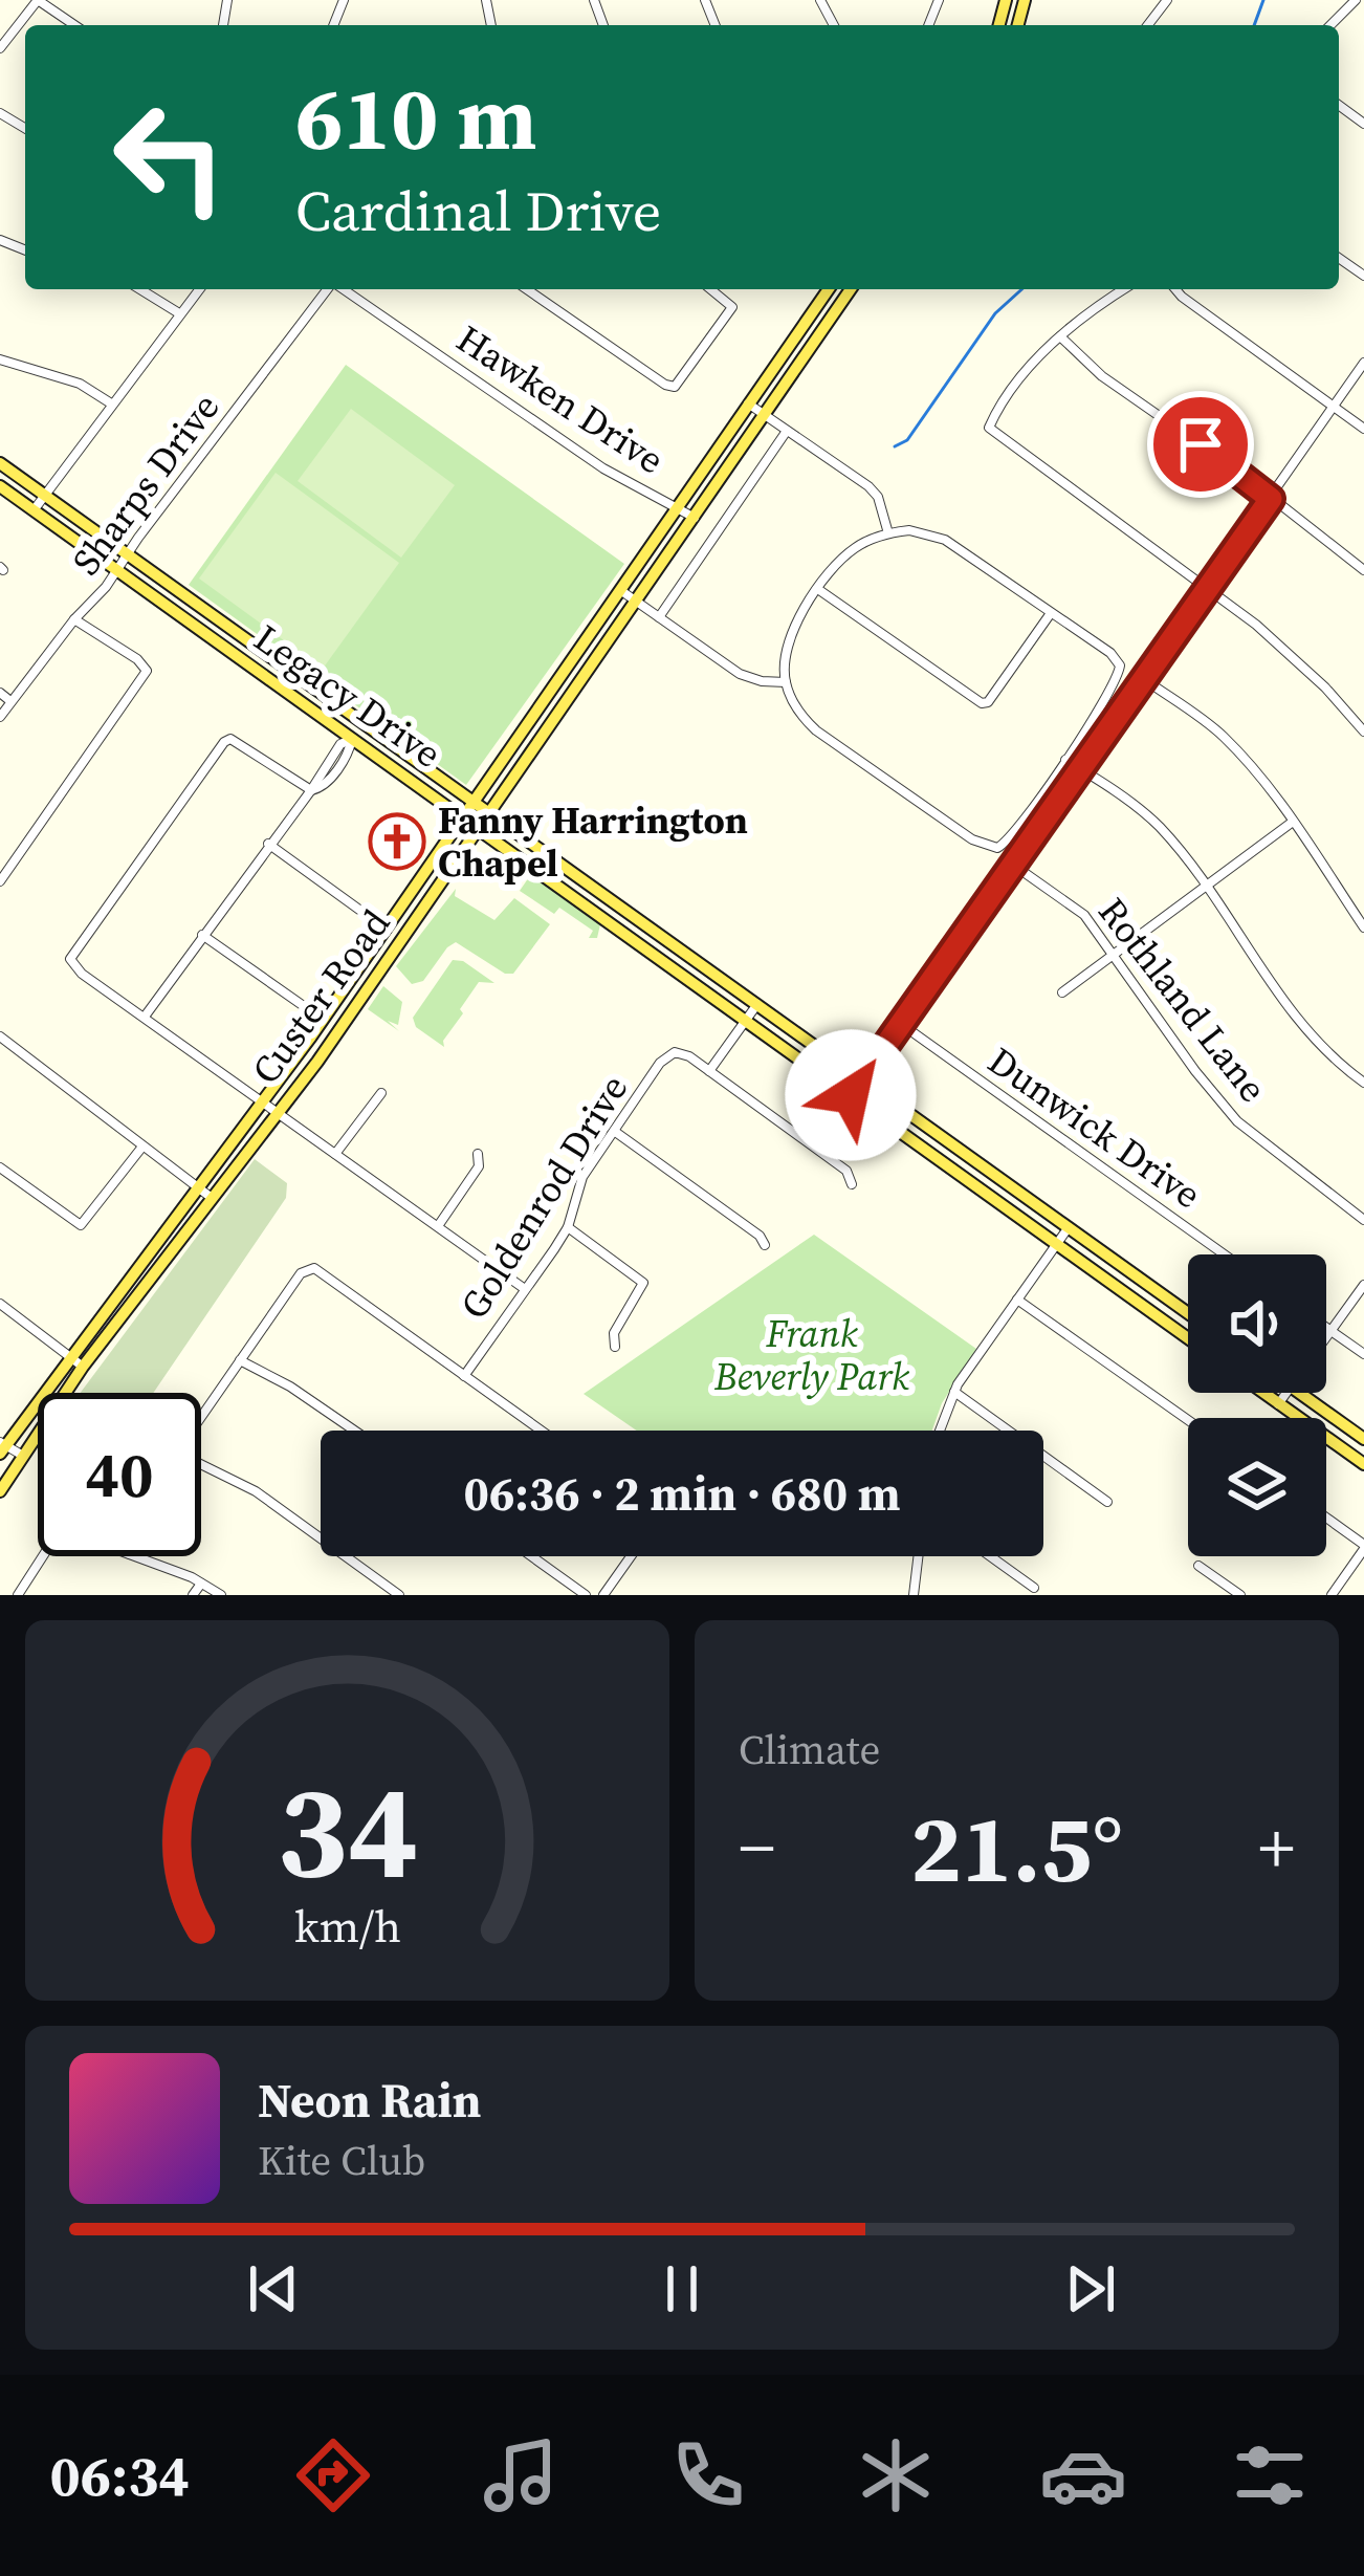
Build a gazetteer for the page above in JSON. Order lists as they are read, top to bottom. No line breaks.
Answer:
{"streets":{"main road":["Legacy Drive","Custer Road"],"street":["Hawken Drive","Sharps Drive","Rothland Lane","Dunwick Drive","Goldenrod Drive"]},"crossings":[["Hawken Drive","Custer Road"],["Sharps Drive","Legacy Drive"],["Legacy Drive","Custer Road"]],"parks":["Frank Beverly Park"],"places":{"church":["Fanny Harrington Chapel"]},"page":{"turn":["610 m","Cardinal Drive"],"limit":"40","trip":"06:36 · 2 min · 680 m","tile":"Climate","heat":["−","21.5°","+"],"song":["Neon Rain","Kite Club"],"tabs":"06:34","gauge":["34","km/h"]}}
